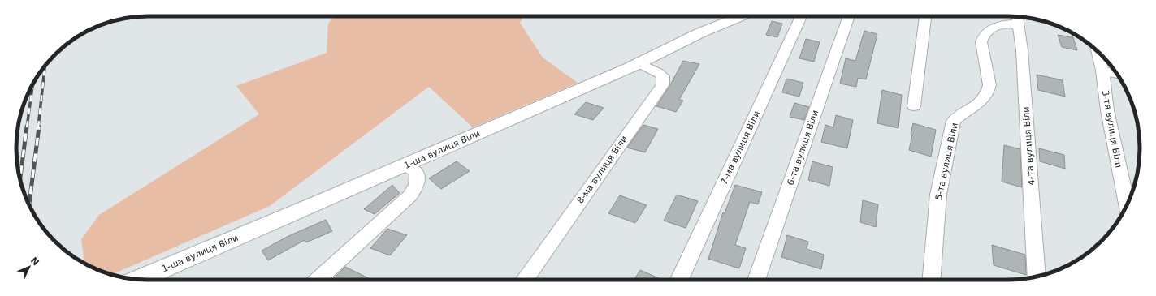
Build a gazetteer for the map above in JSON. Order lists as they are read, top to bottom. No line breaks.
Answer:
{"streets":{"main road":["1-ша вулиця Віли"],"street":["3-тя вулиця Віли","4-та вулиця Віли","7-ма вулиця Віли","6-та вулиця Віли","5-та вулиця Віли","8-ма вулиця Віли"]},"crossings":[["4-та вулиця Віли","5-та вулиця Віли"],["1-ша вулиця Віли","8-ма вулиця Віли"]],"north":"top right"}
